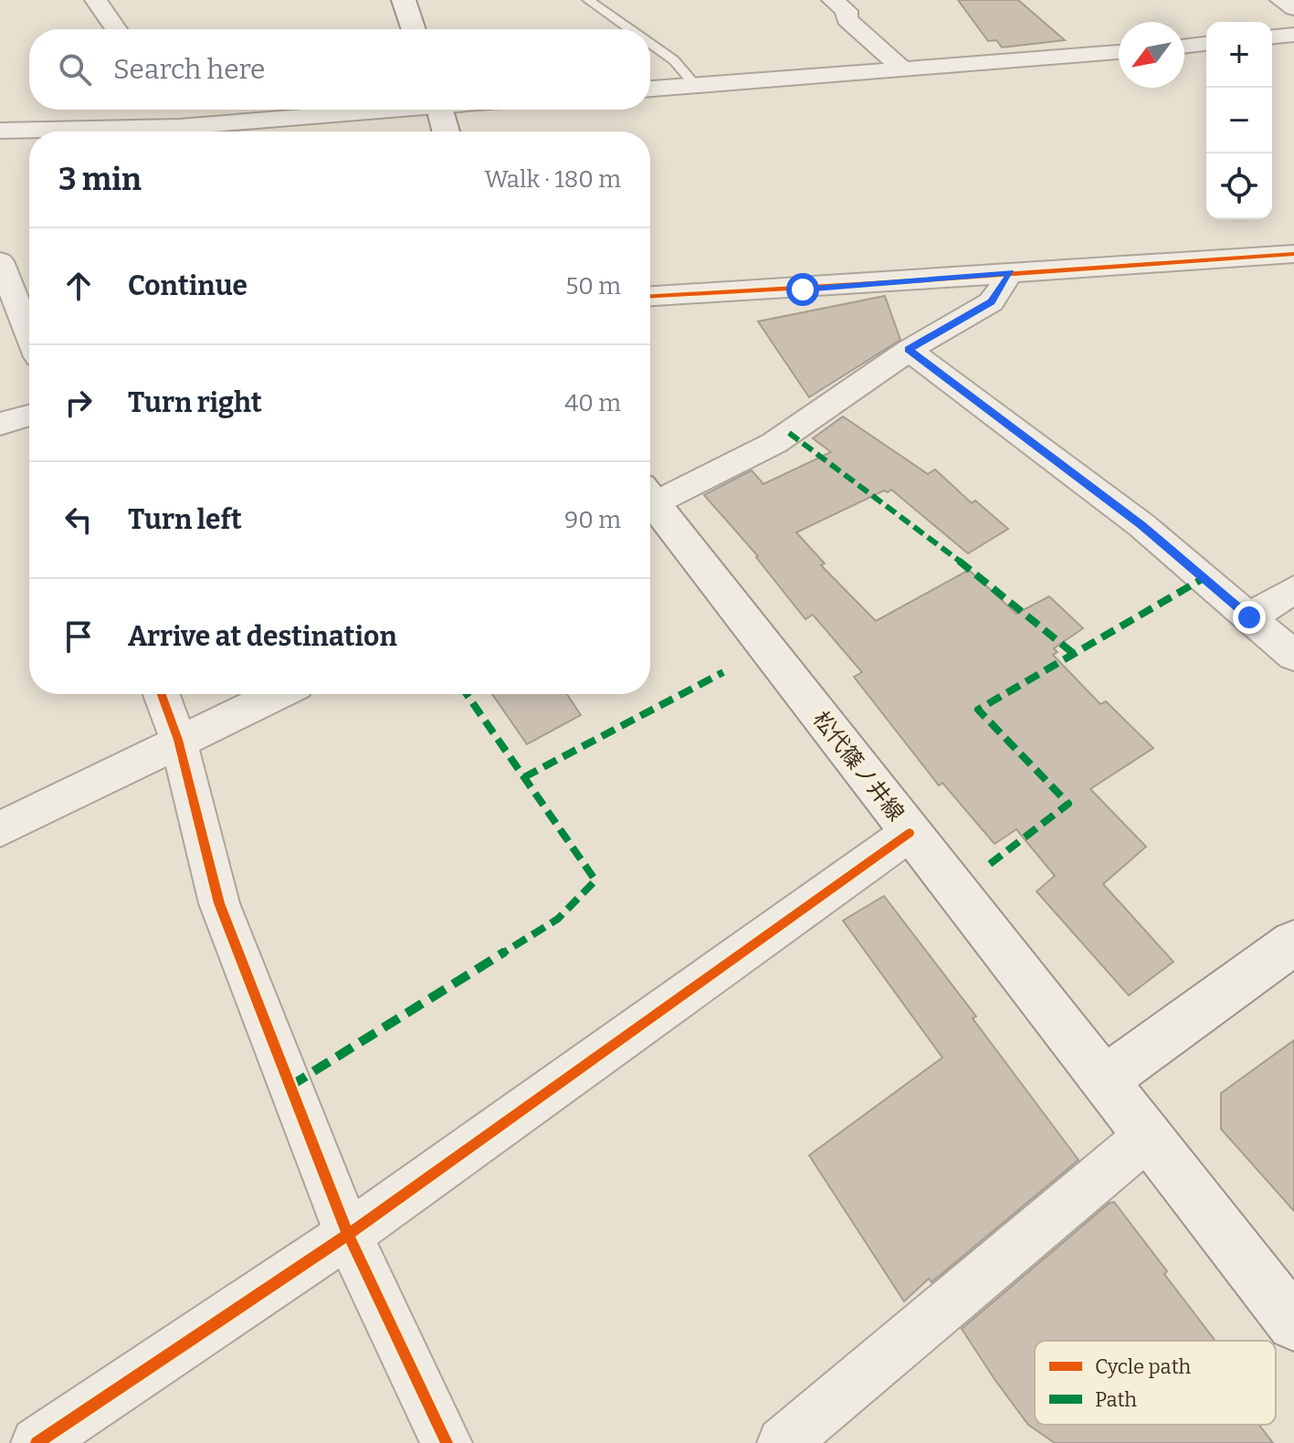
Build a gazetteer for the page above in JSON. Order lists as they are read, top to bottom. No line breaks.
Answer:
{"streets":{"main road":["松代篠ノ井線"]},"legend":["Cycle path","Path"],"north":"bottom left","page":{"map_buttons":["+","−"],"search":"Search here","heading":["3 min","Walk · 180 m"],"list":[["Continue","50 m"],["Turn right","40 m"],["Turn left","90 m"],"Arrive at destination"]}}
